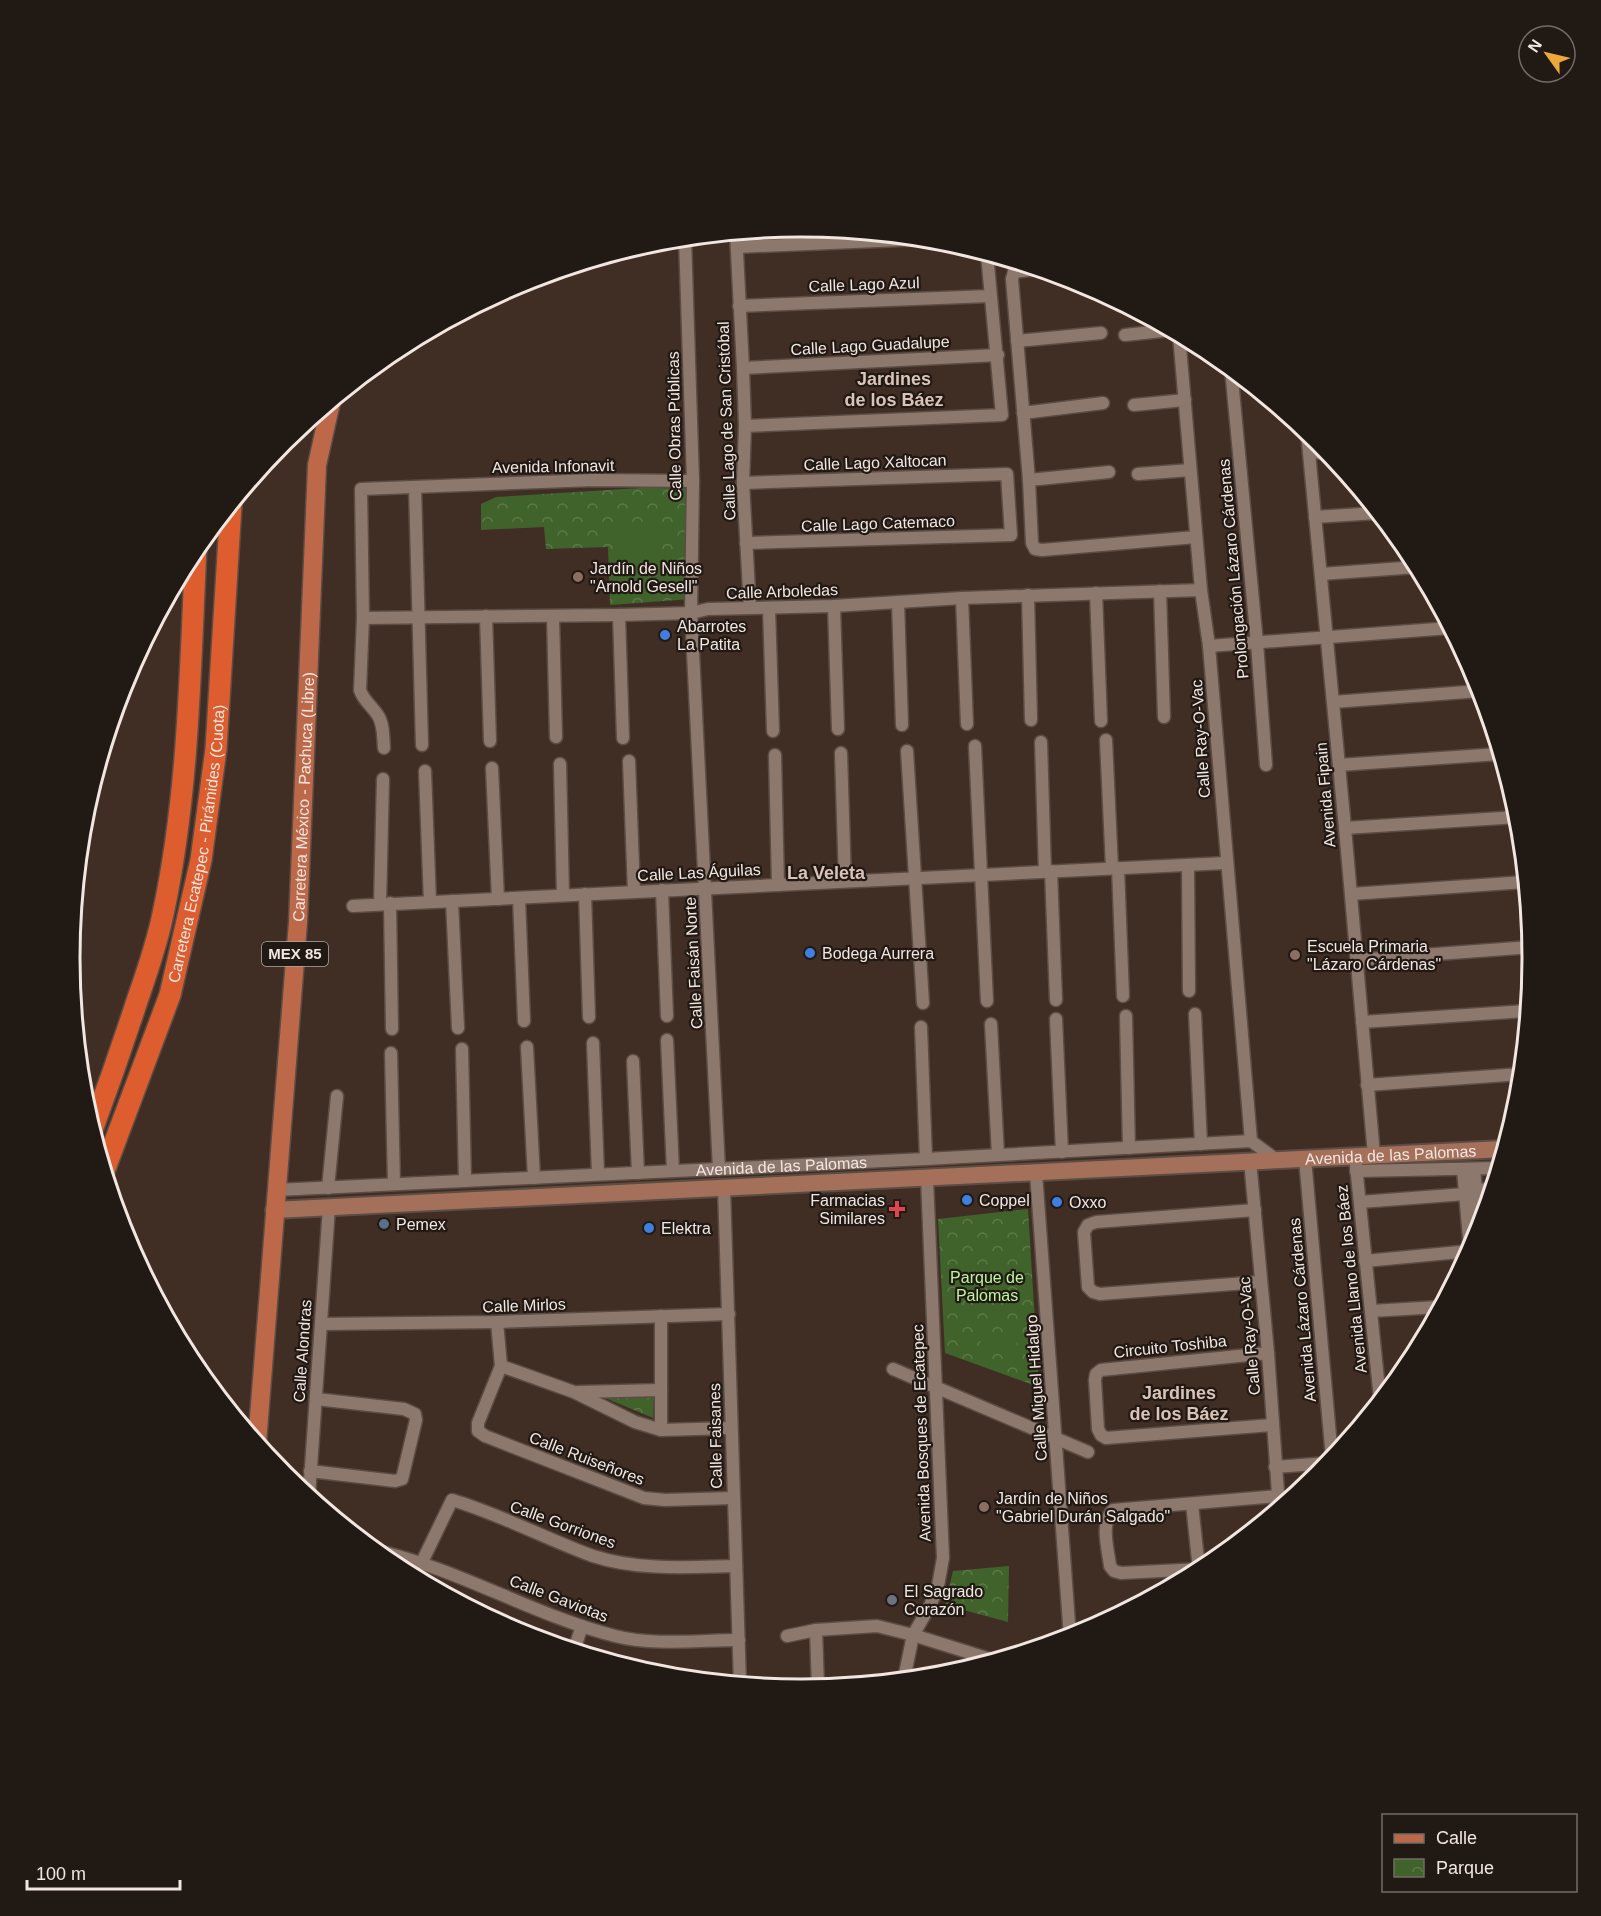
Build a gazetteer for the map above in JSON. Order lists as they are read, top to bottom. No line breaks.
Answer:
{"streets":{"highway":["Carretera Ecatepec - Pirámides (Cuota)"],"main road":["Carretera México - Pachuca (Libre)","MEX 85","Avenida de las Palomas"],"street":["Calle Lago Azul","Calle Lago Guadalupe","Calle Lago de San Cristóbal","Calle Obras Públicas","Calle Lago Xaltocan","Avenida Infonavit","Calle Lago Catemaco","Prolongación Lázaro Cárdenas","Calle Arboledas","Calle Ray-O-Vac","Avenida Fipain","Calle Las Águilas","Calle Faisán Norte","Avenida Llano de los Báez","Calle Mirlos","Avenida Lázaro Cárdenas","Circuito Toshiba","Calle Alondras","Calle Miguel Hidalgo","Avenida Bosques de Ecatepec","Calle Faisanes","Calle Ruiseñores","Calle Gorriones","Calle Gaviotas"]},"crossings":[["Calle Lago Azul","Calle Lago de San Cristóbal"],["Calle Lago Guadalupe","Calle Lago de San Cristóbal"],["Calle Lago de San Cristóbal","Calle Lago Xaltocan"],["Calle Lago de San Cristóbal","Calle Lago Catemaco"],["Calle Lago de San Cristóbal","Calle Arboledas"],["Calle Obras Públicas","Avenida Infonavit"],["Calle Obras Públicas","Calle Arboledas"],["Calle Obras Públicas","Calle Faisán Norte"],["Calle Lago Xaltocan","Calle Lago Catemaco"],["Avenida Infonavit","Calle Arboledas"],["Calle Arboledas","Calle Ray-O-Vac"],["Calle Arboledas","Calle Faisán Norte"],["Calle Ray-O-Vac","Calle Las Águilas"],["Calle Ray-O-Vac","Avenida de las Palomas"],["Calle Ray-O-Vac","Circuito Toshiba"],["Avenida Fipain","Avenida de las Palomas"],["Carretera México - Pachuca (Libre)","Avenida de las Palomas"],["Calle Las Águilas","Calle Faisán Norte"],["Calle Faisán Norte","Avenida de las Palomas"],["Avenida de las Palomas","Avenida Llano de los Báez"],["Avenida de las Palomas","Avenida Lázaro Cárdenas"],["Avenida de las Palomas","Calle Alondras"],["Avenida de las Palomas","Calle Miguel Hidalgo"],["Avenida de las Palomas","Avenida Bosques de Ecatepec"],["Avenida de las Palomas","Calle Faisanes"],["Calle Mirlos","Calle Alondras"],["Calle Mirlos","Calle Faisanes"],["Calle Faisanes","Calle Ruiseñores"],["Calle Faisanes","Calle Gorriones"],["Calle Faisanes","Calle Gaviotas"],["Calle Gorriones","Calle Gaviotas"]],"districts":["Jardines de los Báez","La Veleta","Jardines de los Báez"],"parks":["Parque de Palomas"],"places":{"other":["Jardín de Niños \"Arnold Gesell\"","Abarrotes La Patita","Bodega Aurrera","Escuela Primaria \"Lázaro Cárdenas\"","Coppel","Oxxo","Pemex","Elektra","Jardín de Niños \"Gabriel Durán Salgado\"","El Sagrado Corazón"],"health":["Farmacias Similares"]},"legend":["Calle","Parque"],"scale_bar":"100 m","north":"top left"}
